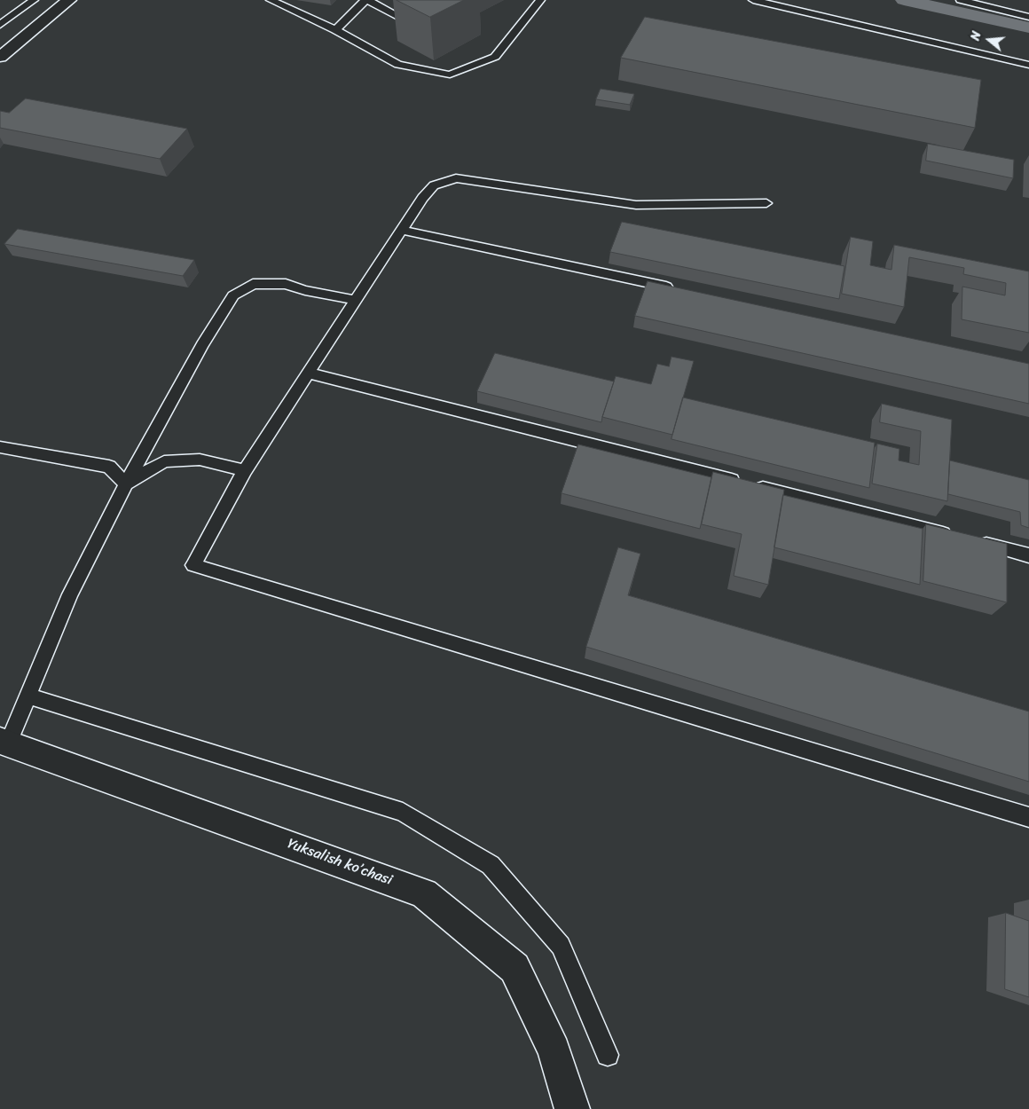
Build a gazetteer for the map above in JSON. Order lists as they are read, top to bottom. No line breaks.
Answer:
{"streets":{"street":["Yuksalish ko’chasi"]},"north":"left"}
